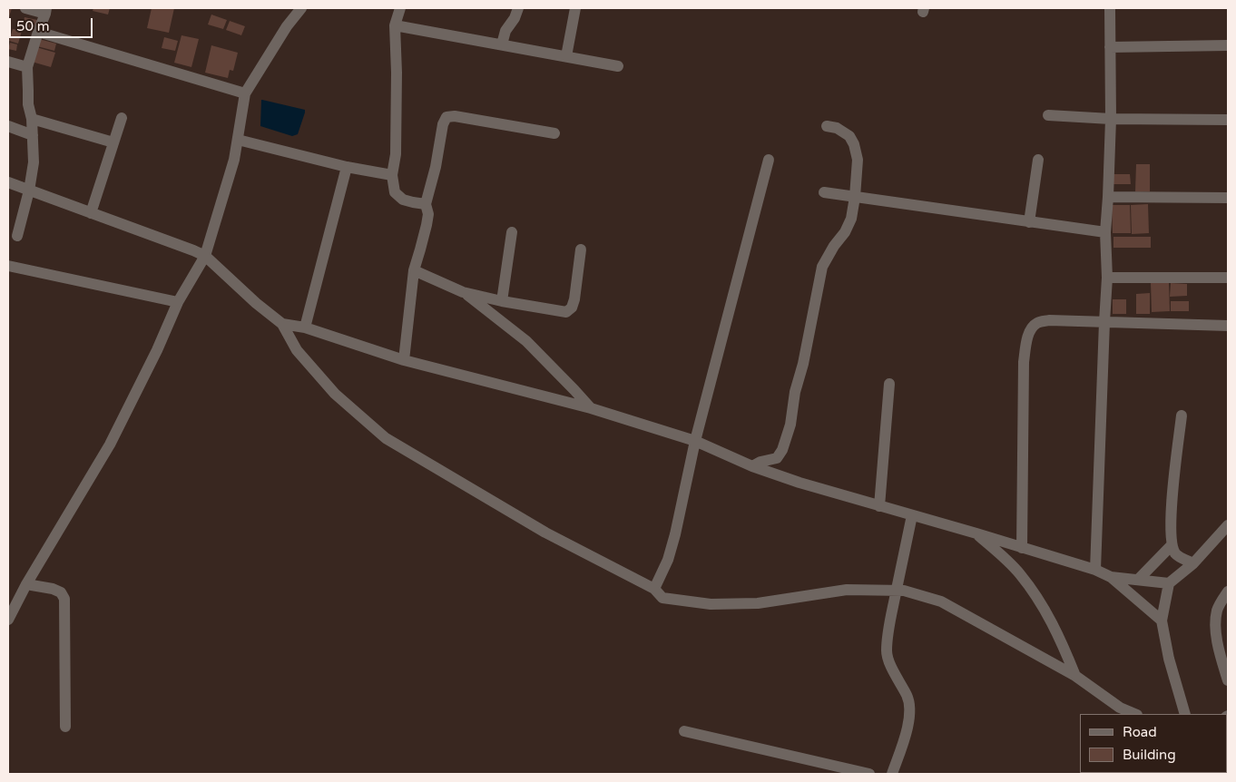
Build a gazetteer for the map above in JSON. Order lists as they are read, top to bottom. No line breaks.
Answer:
{"legend":["Road","Building"],"scale_bar":"50 m"}
